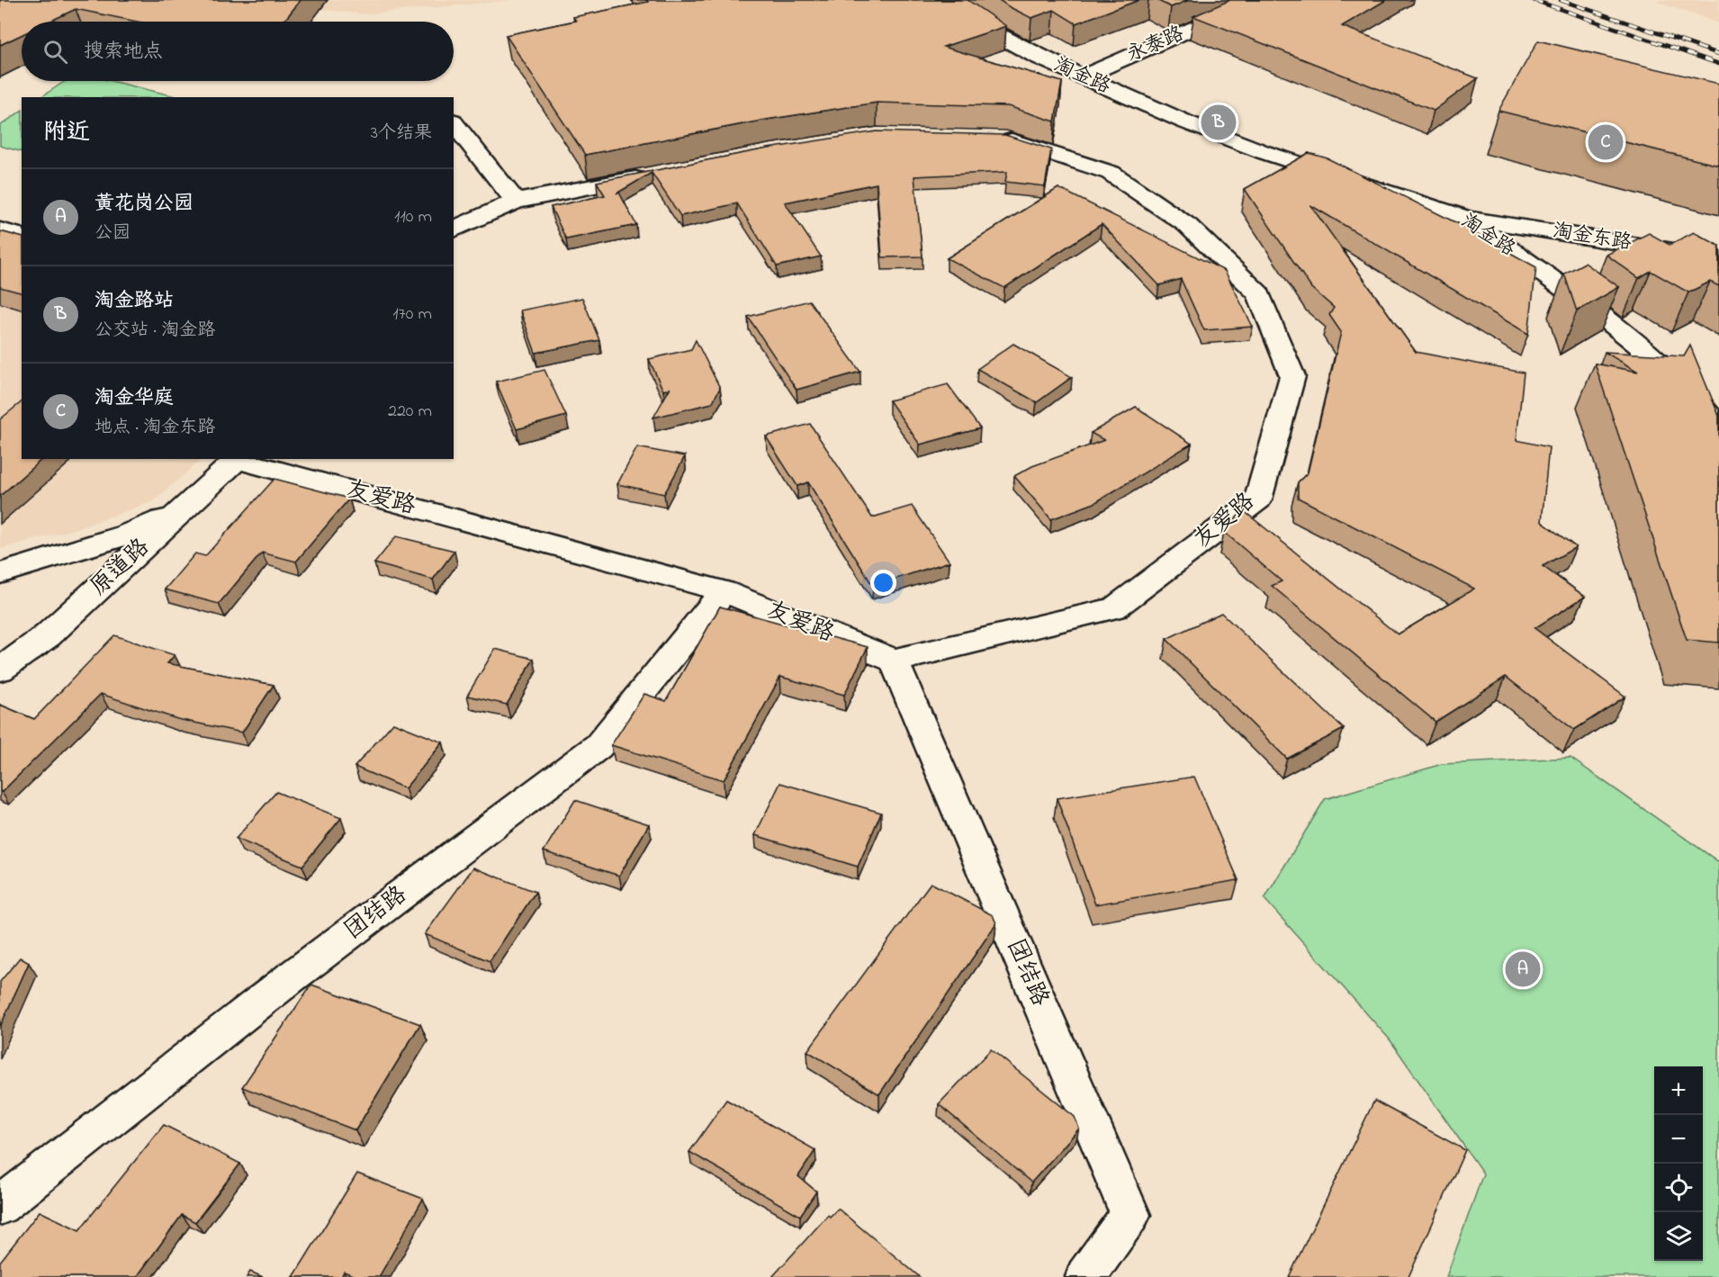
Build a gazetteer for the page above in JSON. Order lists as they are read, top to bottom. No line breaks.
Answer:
{"streets":{"street":["永泰路","淘金路","淘金东路","友爱路","原道路","团结路"]},"crossings":[["永泰路","淘金路"],["淘金路","淘金东路"],["友爱路","原道路"],["友爱路","团结路"]],"page":{"search":"搜索地点","heading":["附近","3个结果"],"pins":["B","C","A"],"list":[{"mark":"A","name":"黄花岗公园","note":"公园","value":"110 m"},{"mark":"B","name":"淘金路站","note":"公交站 · 淘金路","value":"170 m"},{"mark":"C","name":"淘金华庭","note":"地点 · 淘金东路","value":"220 m"}],"map_buttons":["+","−"]}}
